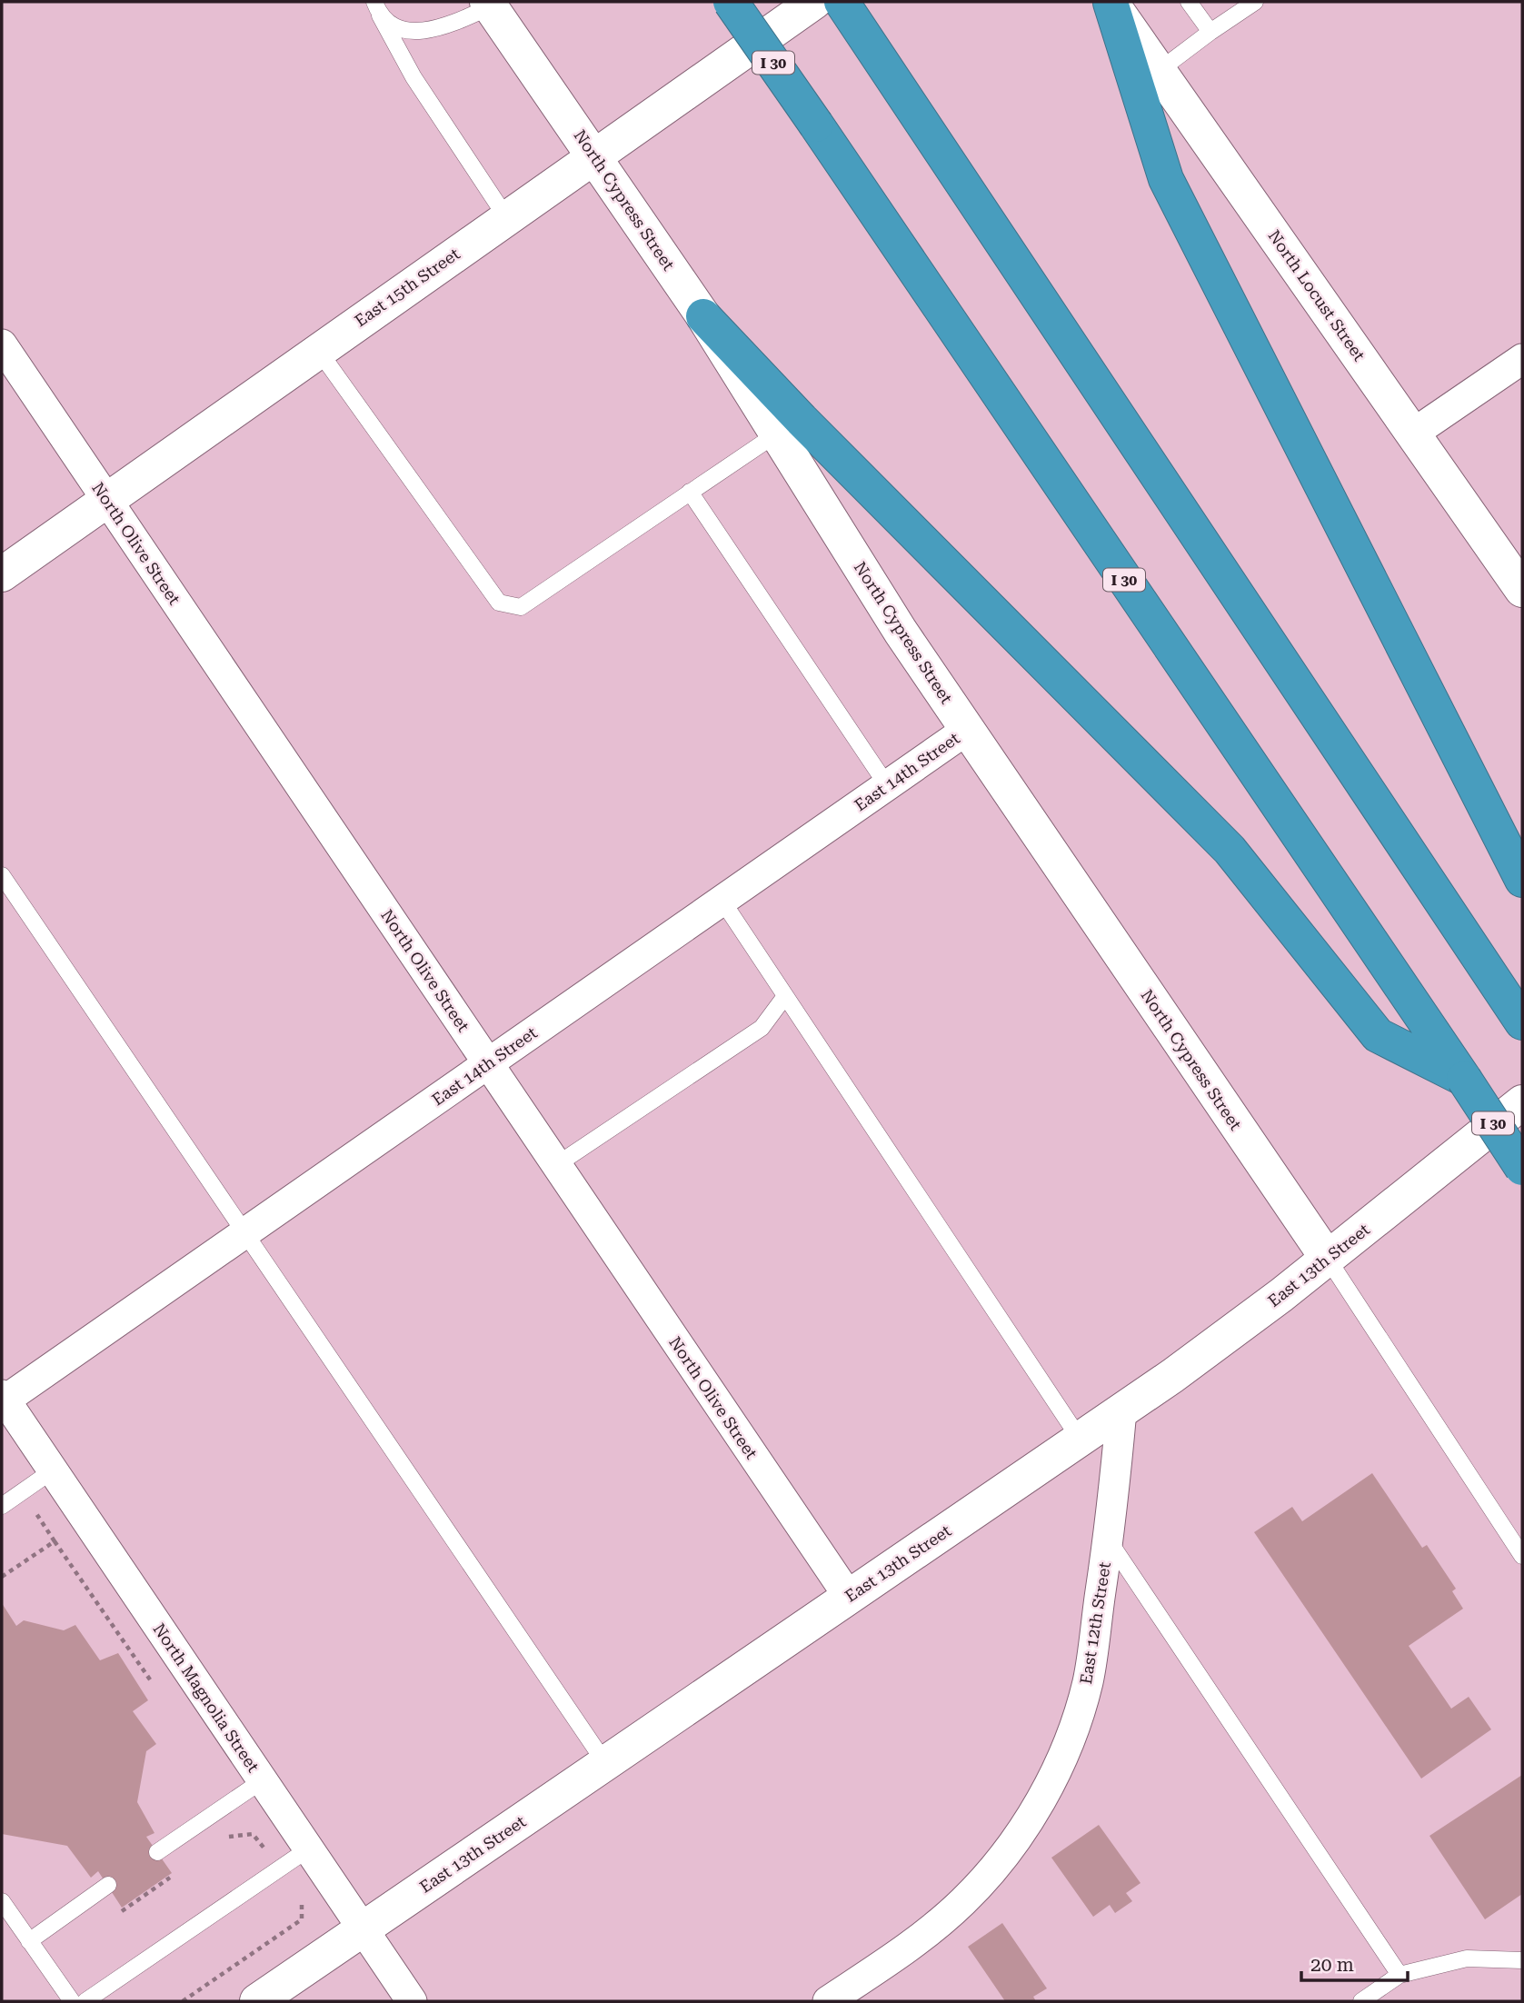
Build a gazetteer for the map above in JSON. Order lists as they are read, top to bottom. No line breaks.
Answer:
{"streets":{"highway":["I 30"],"main road":["North Cypress Street","East 15th Street","North Locust Street","East 13th Street"],"street":["North Olive Street","East 14th Street","East 12th Street","North Magnolia Street"]},"crossings":[["North Cypress Street","East 15th Street"],["North Cypress Street","East 14th Street"],["North Cypress Street","East 13th Street"],["East 15th Street","North Olive Street"],["North Olive Street","East 14th Street"],["North Olive Street","East 13th Street"],["East 14th Street","North Magnolia Street"],["East 13th Street","East 12th Street"],["East 13th Street","North Magnolia Street"]],"scale_bar":"20 m"}
